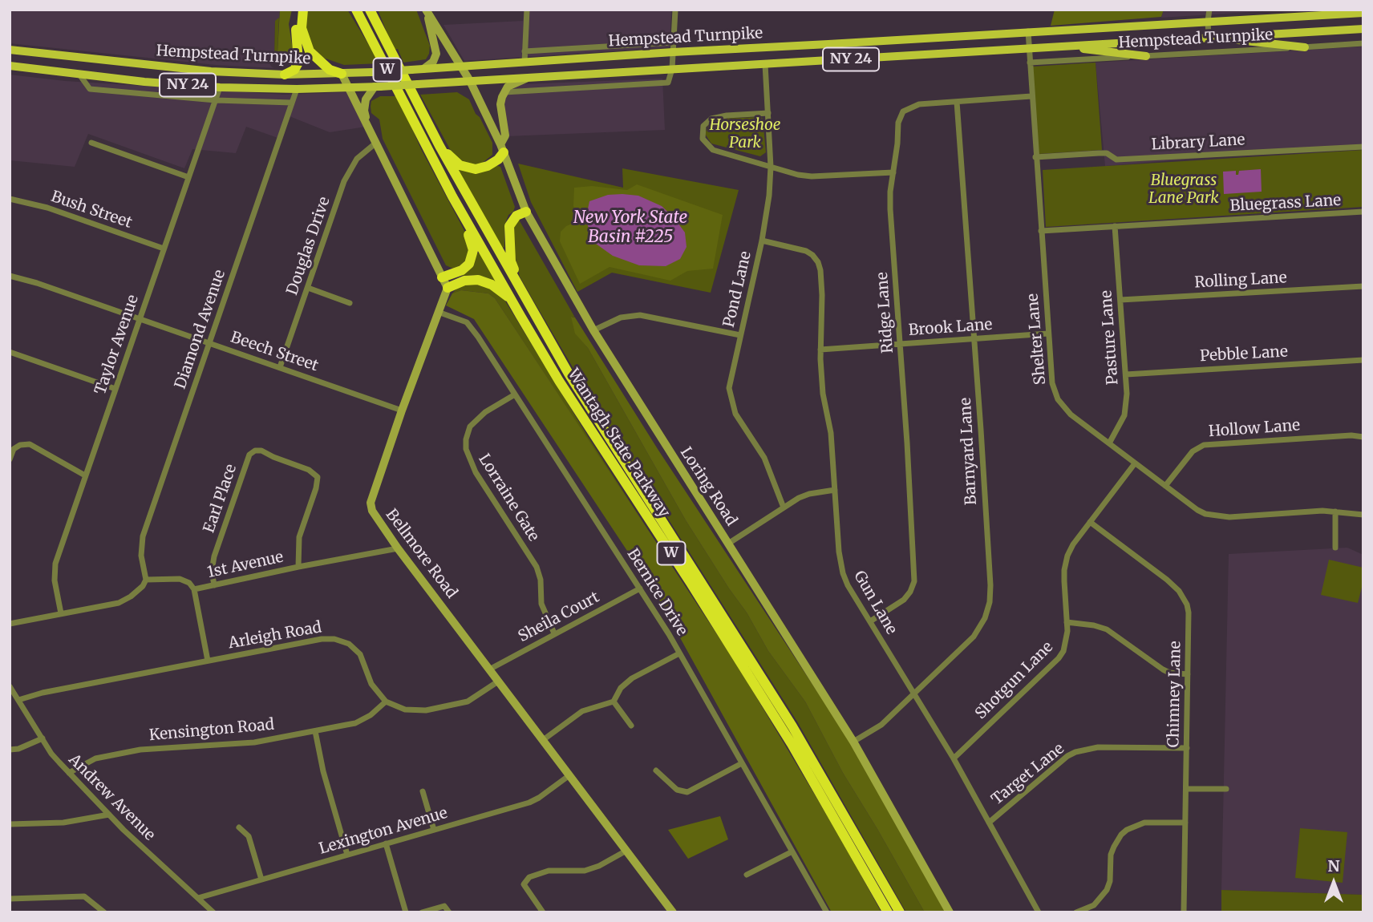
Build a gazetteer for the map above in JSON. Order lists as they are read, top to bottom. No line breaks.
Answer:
{"streets":{"highway":["W","Wantagh State Parkway"],"main road":["Hempstead Turnpike","NY 24"],"street":["Library Lane","Bluegrass Lane","Bush Street","Douglas Drive","Rolling Lane","Pond Lane","Ridge Lane","Brook Lane","Diamond Avenue","Pasture Lane","Shelter Lane","Taylor Avenue","Beech Street","Pebble Lane","Hollow Lane","Barnyard Lane","Loring Road","Lorraine Gate","Earl Place","Bellmore Road","1st Avenue","Bernice Drive","Gun Lane","Sheila Court","Arleigh Road","Shotgun Lane","Chimney Lane","Kensington Road","Target Lane","Andrew Avenue","Lexington Avenue"]},"crossings":[["Hempstead Turnpike","Pond Lane"],["Hempstead Turnpike","Diamond Avenue"],["Hempstead Turnpike","Shelter Lane"],["Hempstead Turnpike","Taylor Avenue"],["Hempstead Turnpike","Loring Road"],["Library Lane","Shelter Lane"],["Bluegrass Lane","Pasture Lane"],["Bluegrass Lane","Shelter Lane"],["Bush Street","Taylor Avenue"],["Douglas Drive","Beech Street"],["Rolling Lane","Pasture Lane"],["Pond Lane","Gun Lane"],["Ridge Lane","Brook Lane"],["Ridge Lane","Shelter Lane"],["Ridge Lane","Barnyard Lane"],["Ridge Lane","Gun Lane"],["Brook Lane","Shelter Lane"],["Brook Lane","Barnyard Lane"],["Brook Lane","Gun Lane"],["Diamond Avenue","Beech Street"],["Diamond Avenue","1st Avenue"],["Pasture Lane","Shelter Lane"],["Pasture Lane","Pebble Lane"],["Shelter Lane","Hollow Lane"],["Shelter Lane","Shotgun Lane"],["Taylor Avenue","Beech Street"],["Beech Street","Bellmore Road"],["Barnyard Lane","Loring Road"],["Barnyard Lane","Gun Lane"],["Lorraine Gate","Bernice Drive"],["Lorraine Gate","Sheila Court"],["Earl Place","1st Avenue"],["Bellmore Road","1st Avenue"],["Bellmore Road","Bernice Drive"],["Bellmore Road","Sheila Court"],["Bellmore Road","Lexington Avenue"],["Bernice Drive","Sheila Court"],["Gun Lane","Shotgun Lane"],["Gun Lane","Target Lane"],["Arleigh Road","Kensington Road"],["Arleigh Road","Andrew Avenue"],["Shotgun Lane","Chimney Lane"],["Chimney Lane","Target Lane"],["Kensington Road","Andrew Avenue"],["Andrew Avenue","Lexington Avenue"]],"water":["New York State Basin #225"],"parks":["Horseshoe Park","Bluegrass Lane Park"],"north":"top"}
